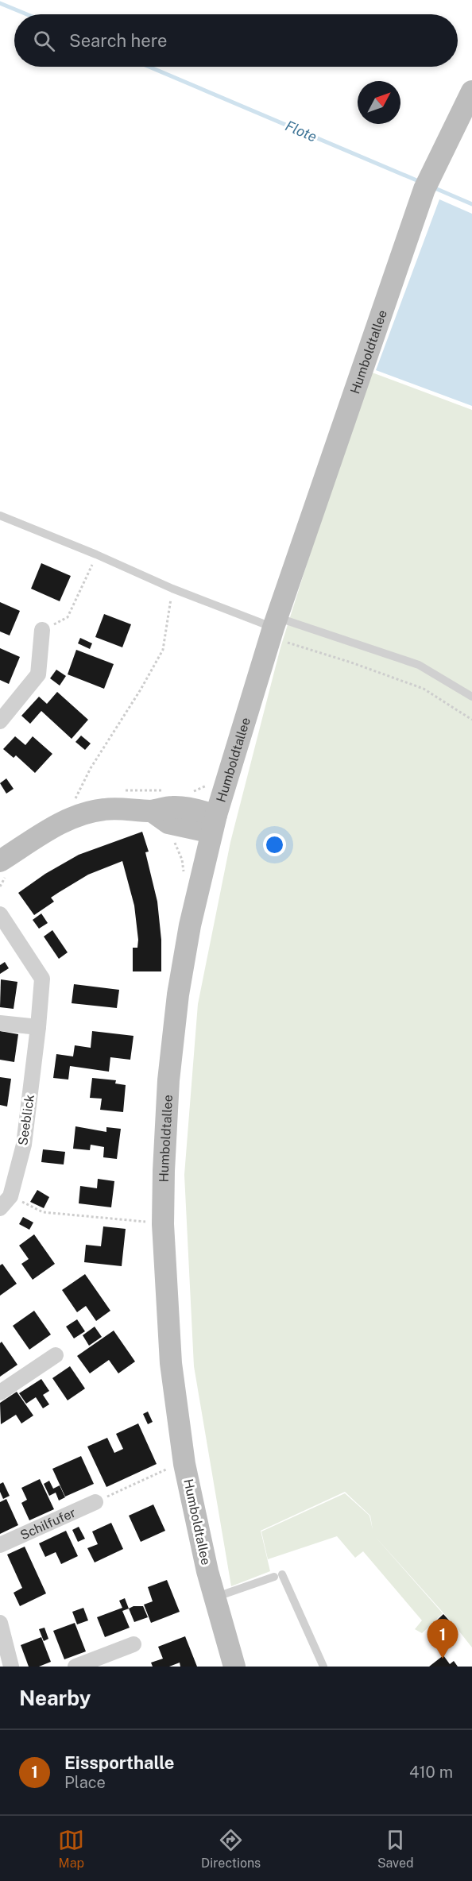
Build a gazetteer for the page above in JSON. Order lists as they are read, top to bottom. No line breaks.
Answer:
{"streets":{"street":["Humboldtallee","Seeblick","Schilfufer"]},"water":["Flote"],"north":"top right","page":{"search":"Search here","pins":"1","heading":"Nearby","list":[{"mark":"1","name":"Eissporthalle","note":"Place","value":"410 m"}],"nav":["Map","Directions","Saved"]}}
